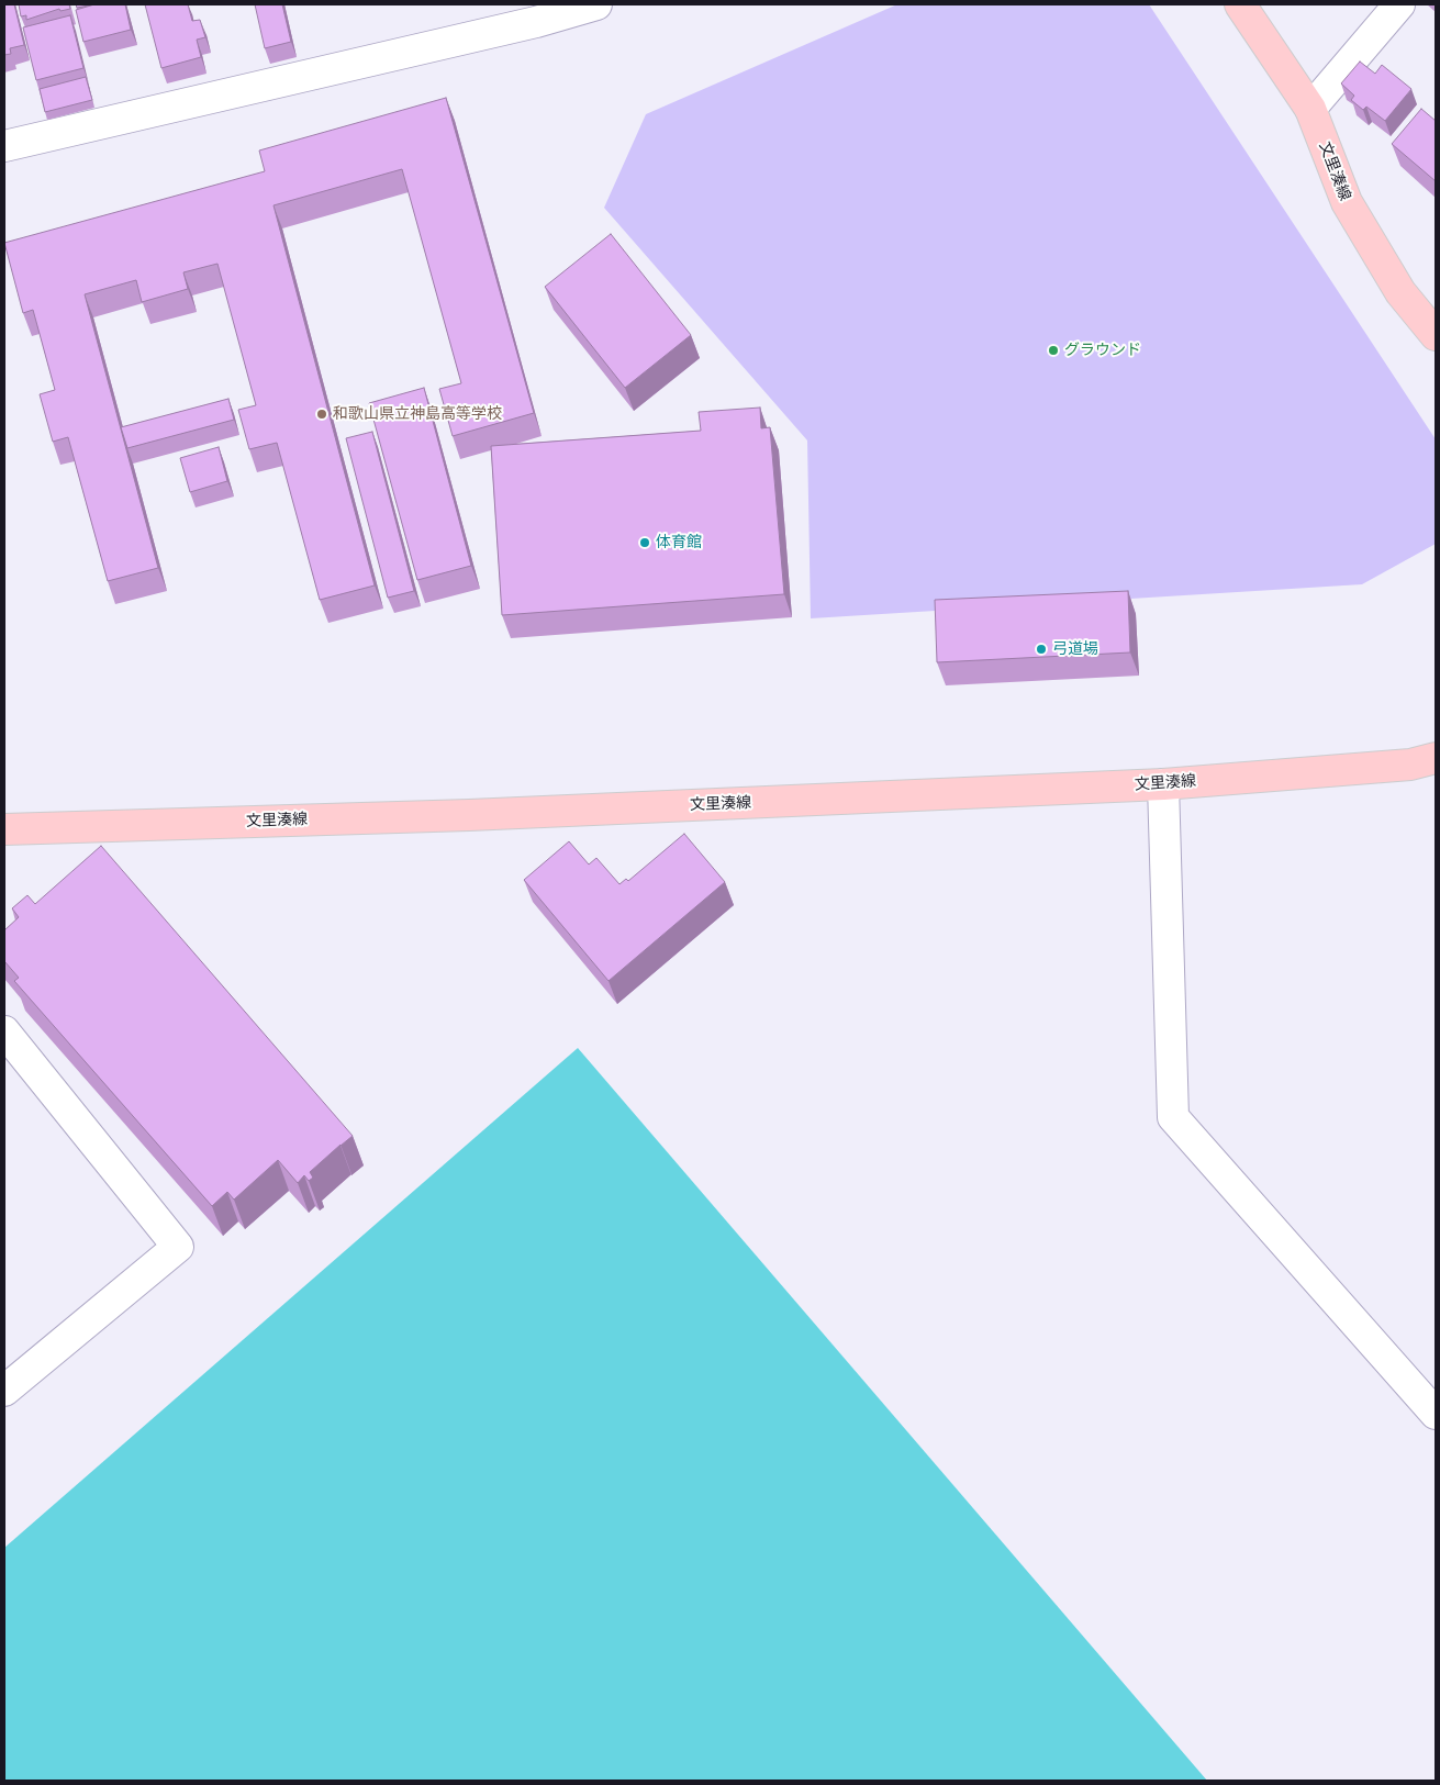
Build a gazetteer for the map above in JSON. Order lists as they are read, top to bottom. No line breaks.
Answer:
{"streets":{"main road":["文里湊線"]},"places":["グラウンド","和歌山県立神島高等学校","体育館","弓道場"]}
